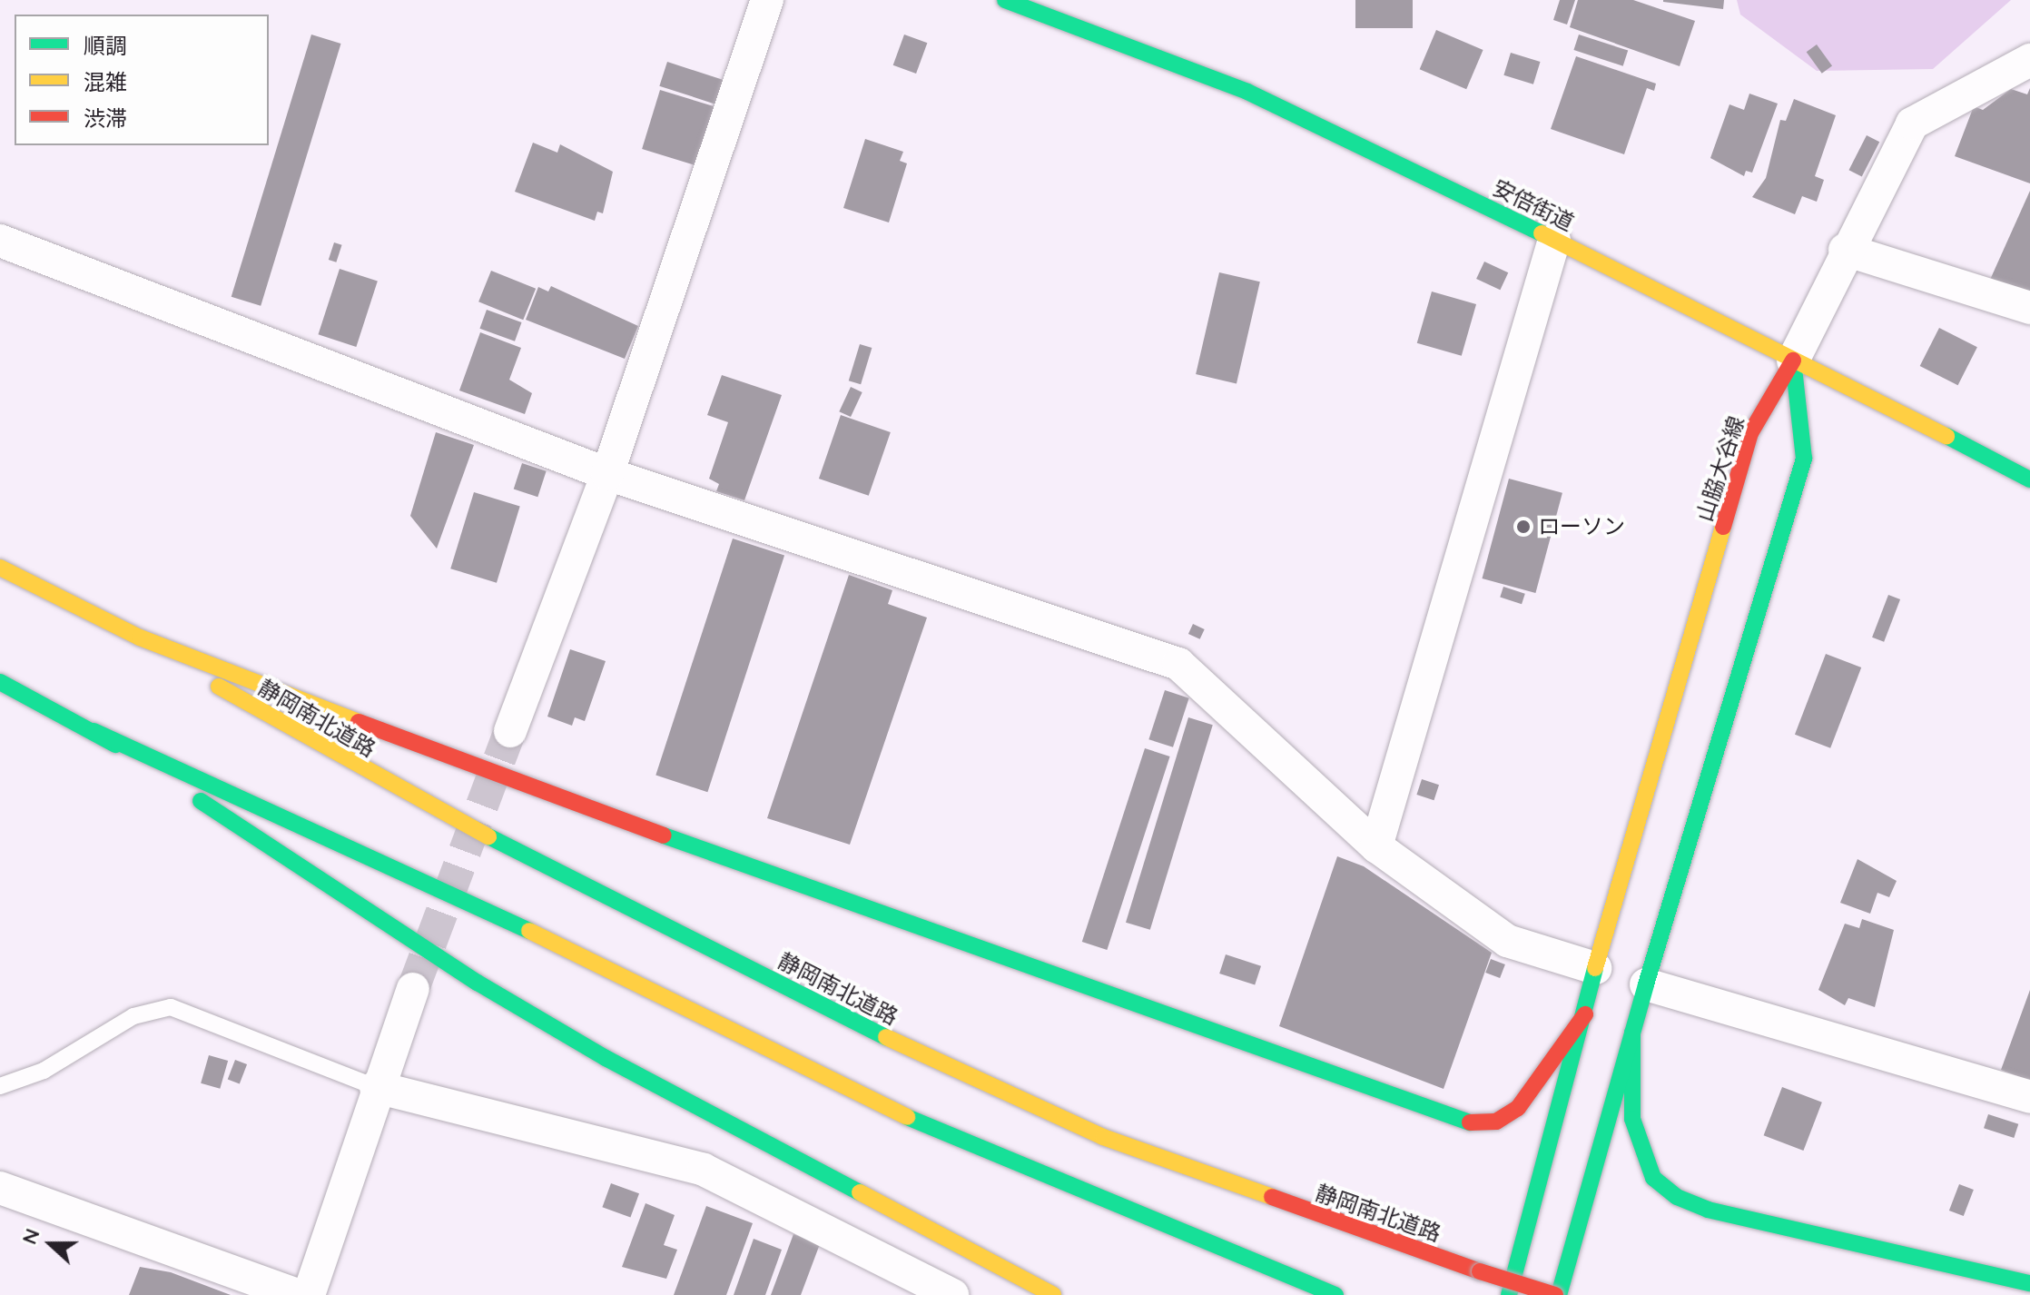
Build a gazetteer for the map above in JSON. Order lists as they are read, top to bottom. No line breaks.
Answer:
{"streets":{"main road":["安倍街道","山脇大谷線","静岡南北道路"]},"crossings":[["安倍街道","山脇大谷線"]],"places":["ローソン"],"legend":["順調","混雑","渋滞"],"north":"left"}
